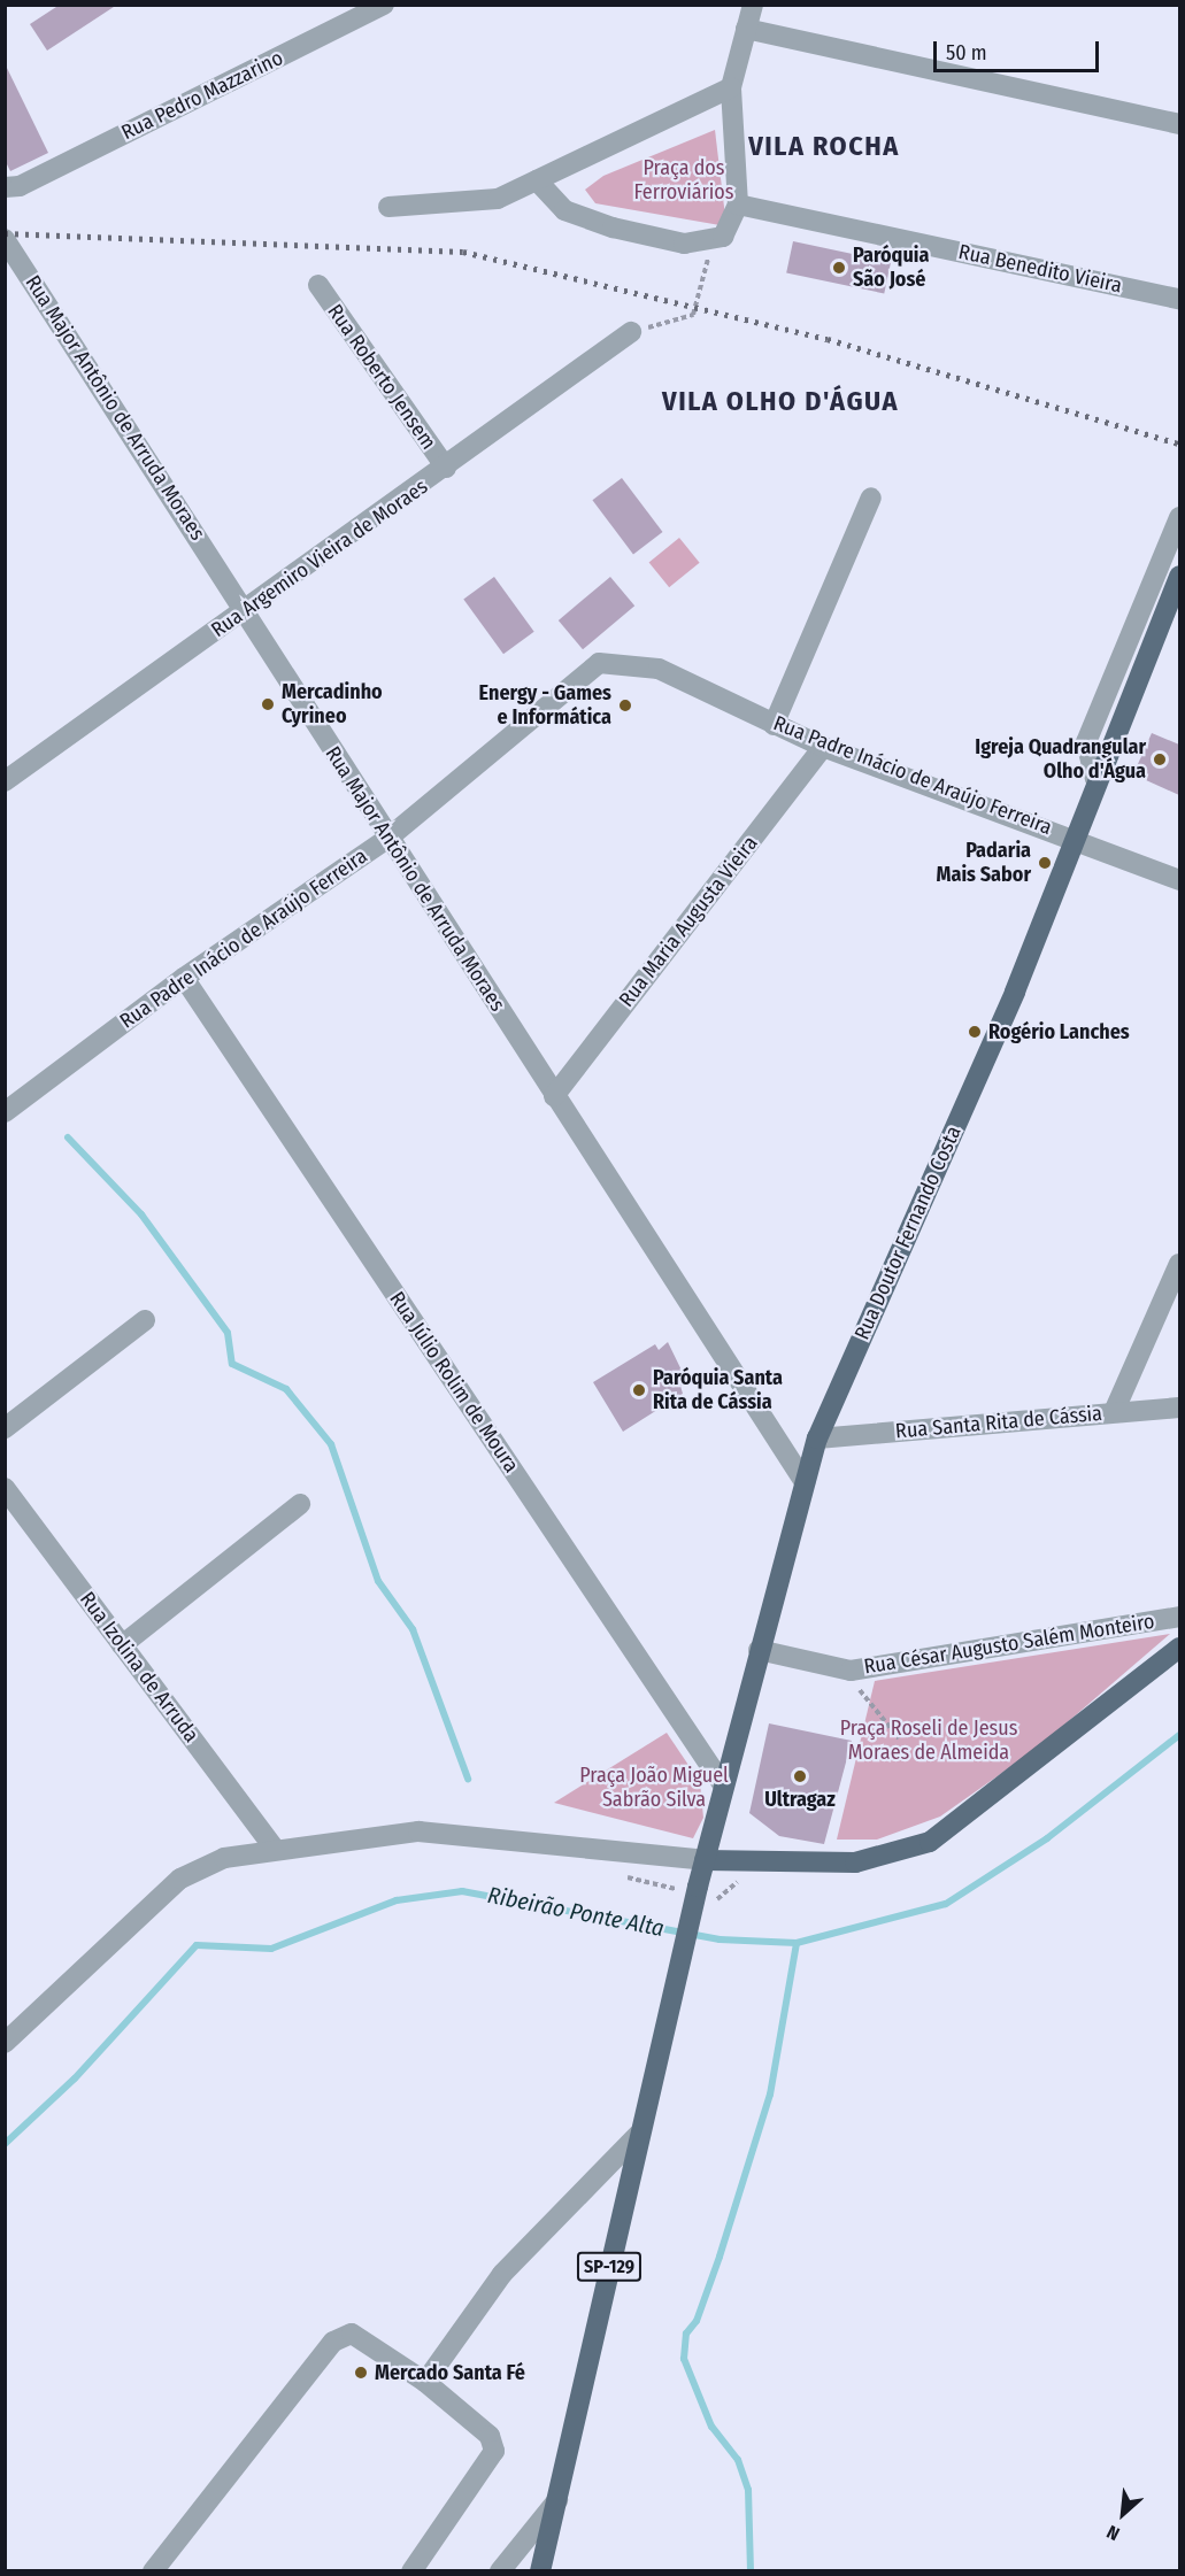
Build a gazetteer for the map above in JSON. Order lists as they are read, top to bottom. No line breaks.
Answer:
{"streets":{"main road":["Rua Doutor Fernando Costa","SP-129"],"street":["Rua Pedro Mazzarino","Rua Benedito Vieira","Rua Roberto Jensem","Rua Major Antônio de Arruda Moraes","Rua Argemiro Vieira de Moraes","Rua Padre Inácio de Araújo Ferreira","Rua Maria Augusta Vieira","Rua Júlio Rolim de Moura","Rua Santa Rita de Cássia","Rua César Augusto Salém Monteiro","Rua Izolina de Arruda"]},"crossings":[["Rua Roberto Jensem","Rua Argemiro Vieira de Moraes"],["Rua Major Antônio de Arruda Moraes","Rua Argemiro Vieira de Moraes"],["Rua Major Antônio de Arruda Moraes","Rua Padre Inácio de Araújo Ferreira"],["Rua Major Antônio de Arruda Moraes","Rua Maria Augusta Vieira"],["Rua Major Antônio de Arruda Moraes","Rua Doutor Fernando Costa"],["Rua Padre Inácio de Araújo Ferreira","Rua Maria Augusta Vieira"],["Rua Padre Inácio de Araújo Ferreira","Rua Doutor Fernando Costa"],["Rua Padre Inácio de Araújo Ferreira","Rua Júlio Rolim de Moura"],["Rua Doutor Fernando Costa","Rua Júlio Rolim de Moura"],["Rua Doutor Fernando Costa","Rua Santa Rita de Cássia"],["Rua Doutor Fernando Costa","Rua César Augusto Salém Monteiro"],["Rua Doutor Fernando Costa","SP-129"]],"districts":["VILA ROCHA","VILA OLHO D'ÁGUA"],"water":["Ribeirão Ponte Alta"],"parks":["Praça dos Ferroviários","Praça Roseli de Jesus Moraes de Almeida","Praça João Miguel Sabrão Silva"],"places":["Paróquia São José","Mercadinho Cyrineo","Energy - Games e Informática","Igreja Quadrangular Olho d'Água","Padaria Mais Sabor","Rogério Lanches","Paróquia Santa Rita de Cássia","Ultragaz","Mercado Santa Fé"],"scale_bar":"50 m","north":"bottom left"}
